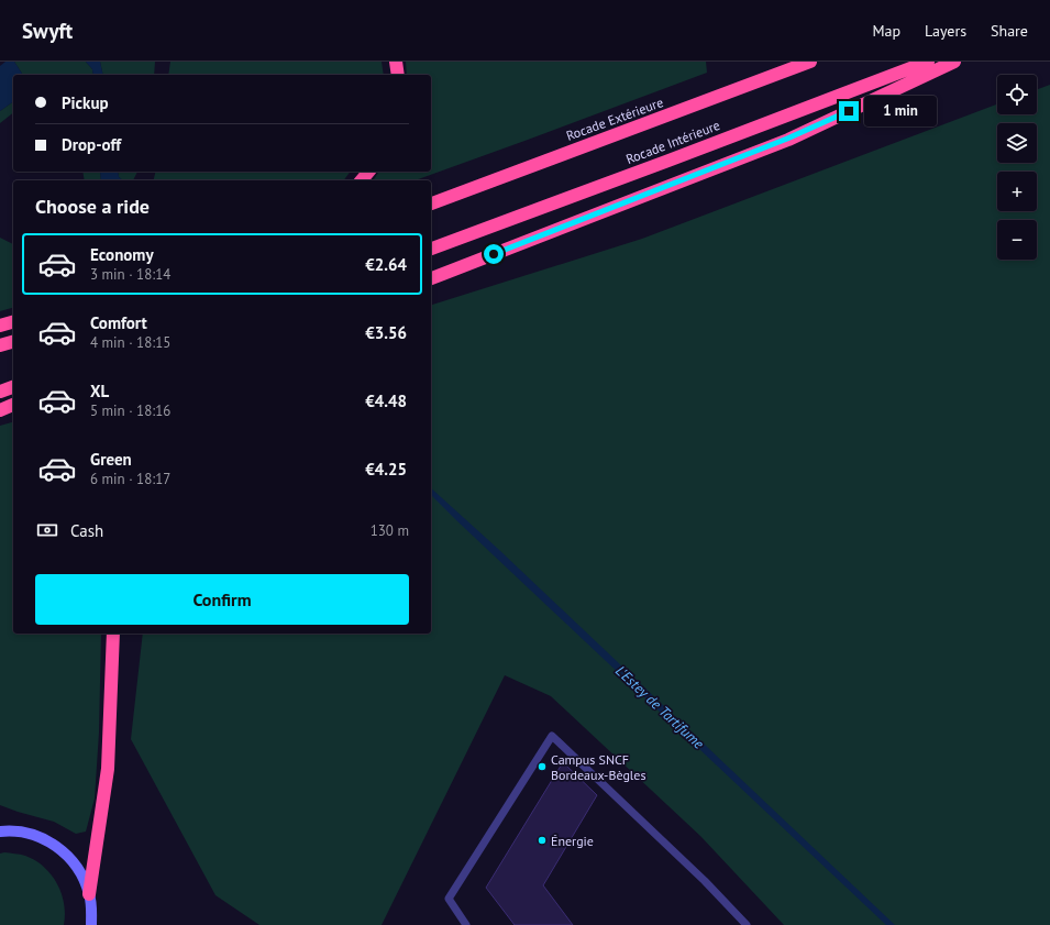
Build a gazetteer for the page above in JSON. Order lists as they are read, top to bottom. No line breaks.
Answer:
{"streets":{"highway":["Rocade Extérieure","Rocade Intérieure"]},"water":["L'Estey de Tartifume"],"places":["Campus SNCF Bordeaux-Bègles","Énergie"],"page":{"header":"Swyft","nav":["Map","Layers","Share"],"map_buttons":["+","−"],"banner":["Pickup","Drop-off"],"bubble":"1 min","heading":"Choose a ride","list":[{"name":"Economy","note":"3 min · 18:14","value":"€2.64"},{"name":"Comfort","note":"4 min · 18:15","value":"€3.56"},{"name":"XL","note":"5 min · 18:16","value":"€4.48"},{"name":"Green","note":"6 min · 18:17","value":"€4.25"}],"pay":["Cash","130 m"],"buttons":"Confirm"}}
